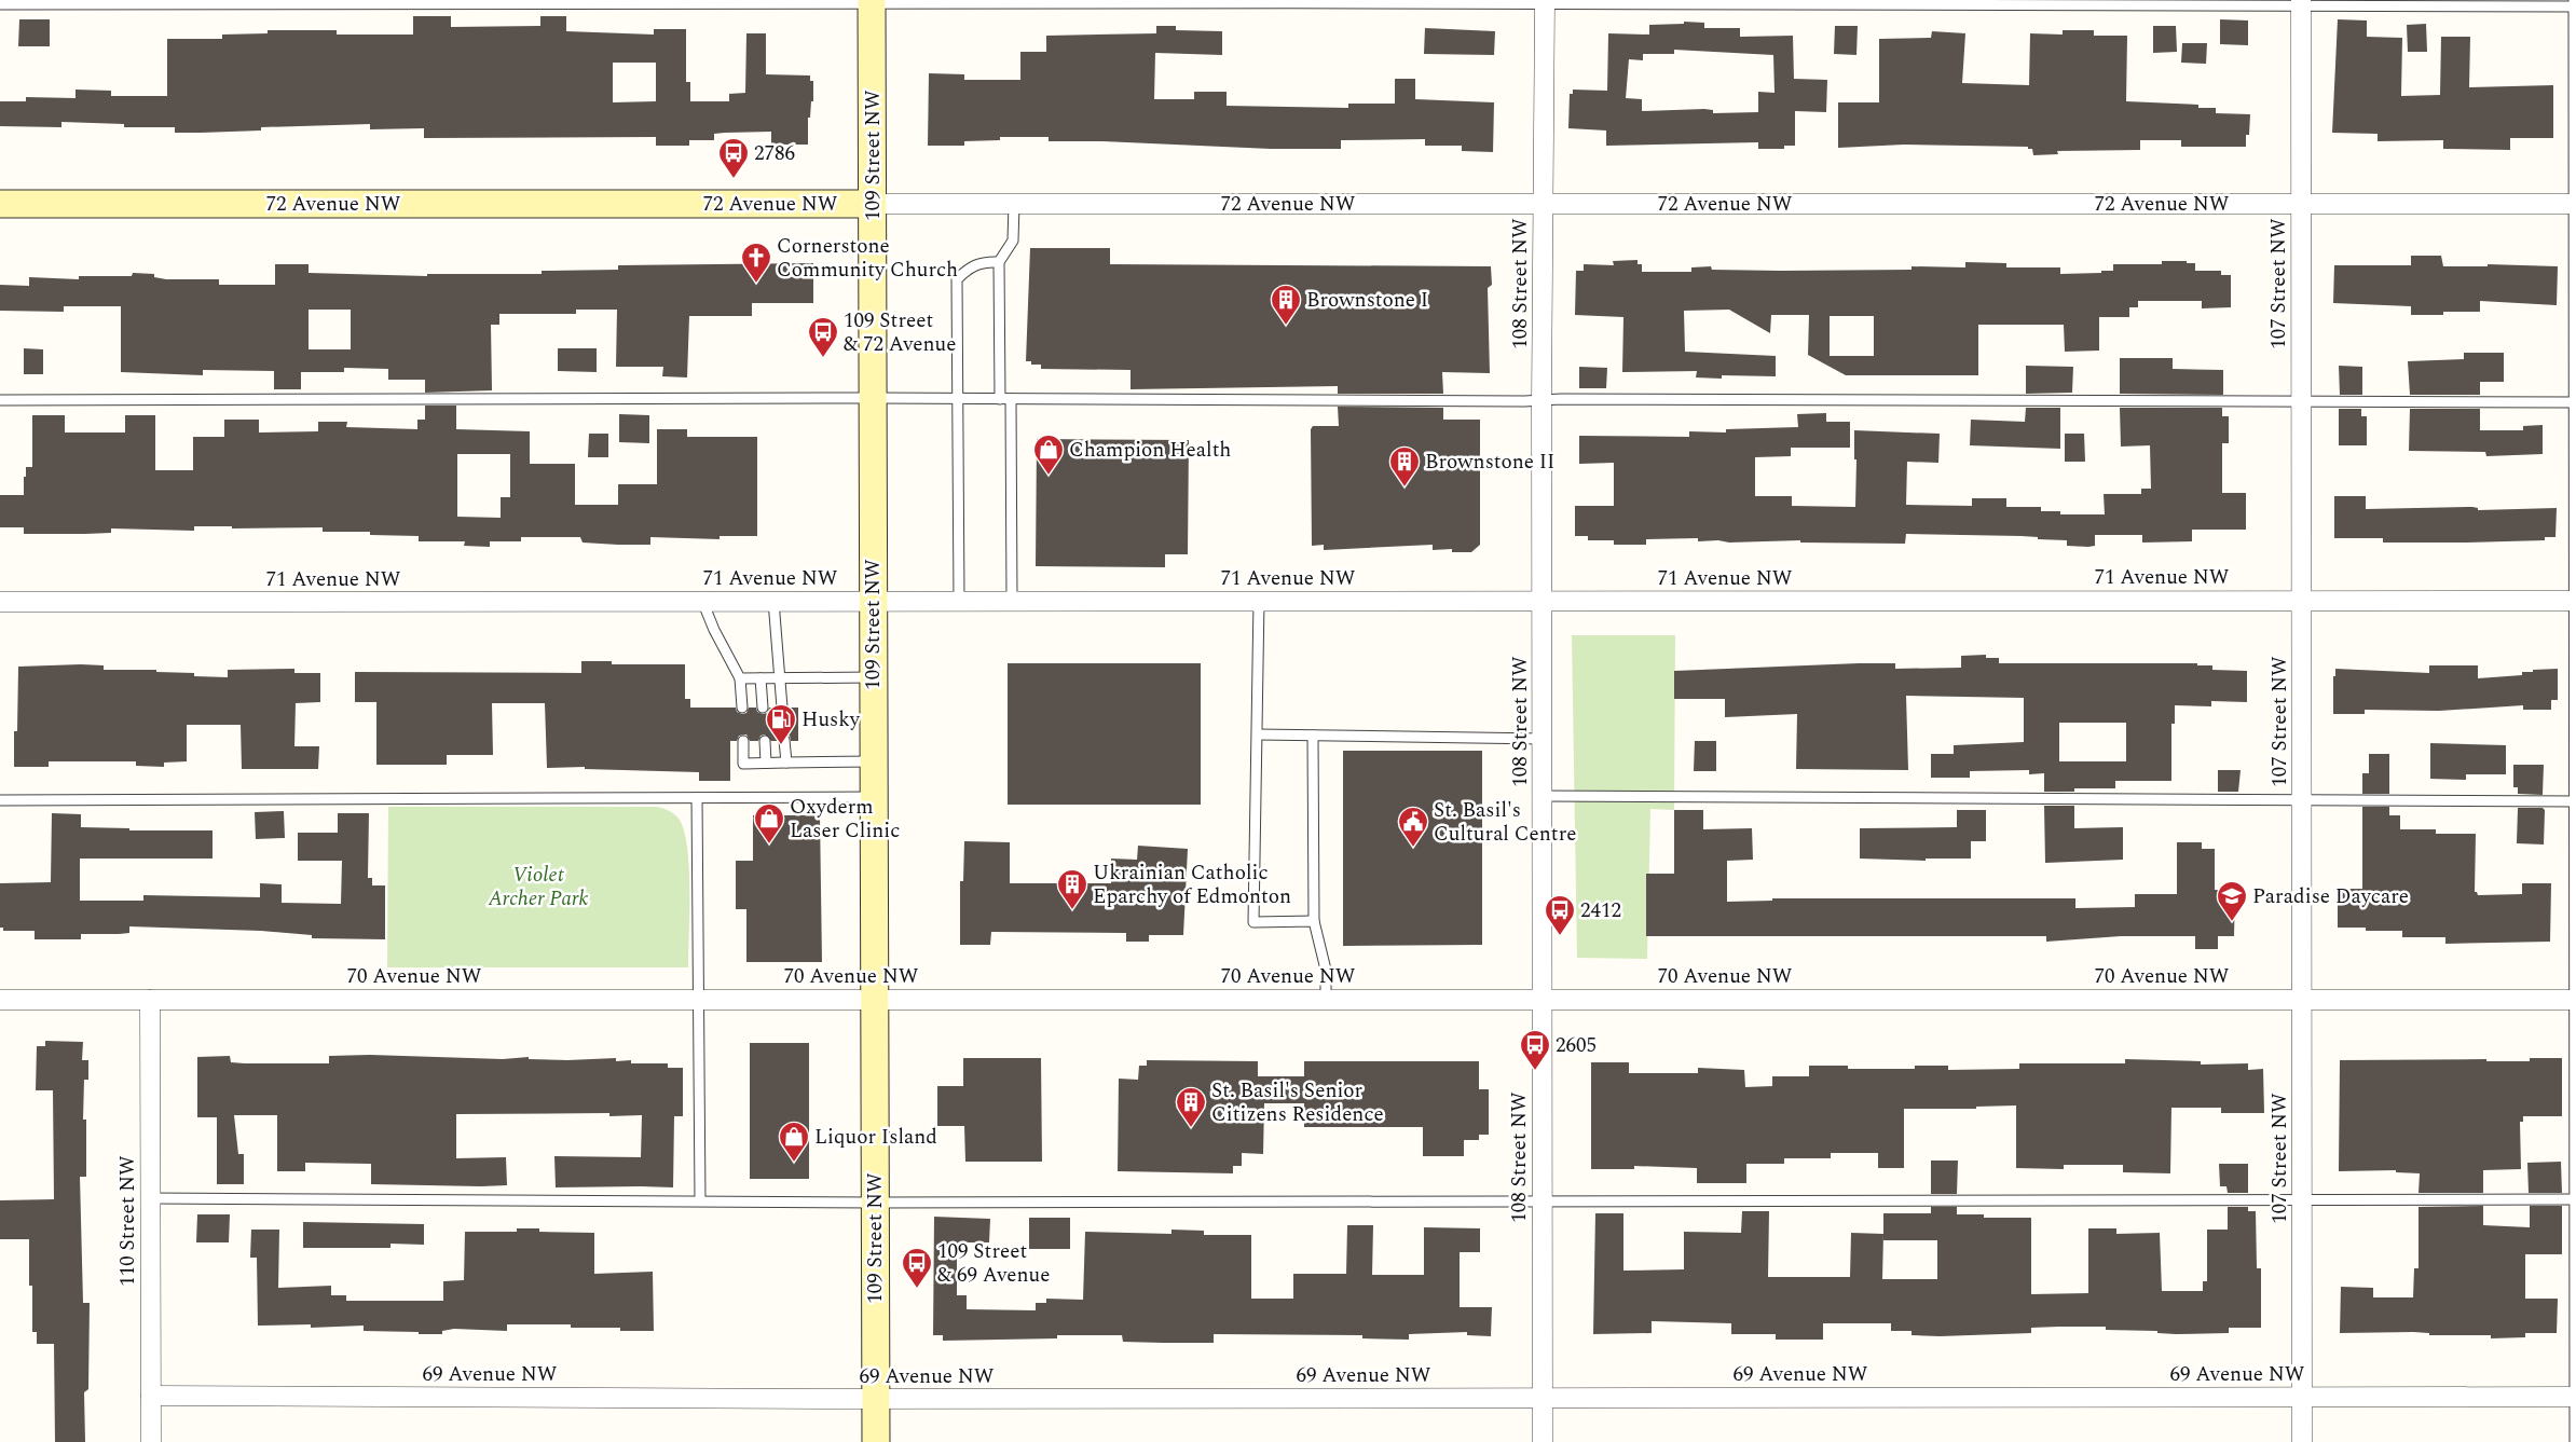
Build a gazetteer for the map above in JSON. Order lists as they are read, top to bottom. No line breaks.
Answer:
{"streets":{"main road":["109 Street NW","72 Avenue NW"],"street":["108 Street NW","107 Street NW","71 Avenue NW","70 Avenue NW","110 Street NW","69 Avenue NW"]},"crossings":[["109 Street NW","72 Avenue NW"],["109 Street NW","71 Avenue NW"],["109 Street NW","70 Avenue NW"],["109 Street NW","69 Avenue NW"],["72 Avenue NW","108 Street NW"],["72 Avenue NW","107 Street NW"],["108 Street NW","71 Avenue NW"],["108 Street NW","70 Avenue NW"],["108 Street NW","69 Avenue NW"],["107 Street NW","71 Avenue NW"],["107 Street NW","70 Avenue NW"],["107 Street NW","69 Avenue NW"],["70 Avenue NW","110 Street NW"],["110 Street NW","69 Avenue NW"]],"parks":["Violet Archer Park"],"places":{"bus stop":["2786","109 Street & 72 Avenue","2412","2605","109 Street & 69 Avenue"],"church":["Cornerstone Community Church"],"building":["Brownstone I","Brownstone II","Ukrainian Catholic Eparchy of Edmonton","St. Basil's Senior Citizens Residence"],"shop":["Champion Health","Oxyderm Laser Clinic","Liquor Island"],"fuel station":["Husky"],"public building":["St. Basil's Cultural Centre"],"school or university":["Paradise Daycare"]}}
